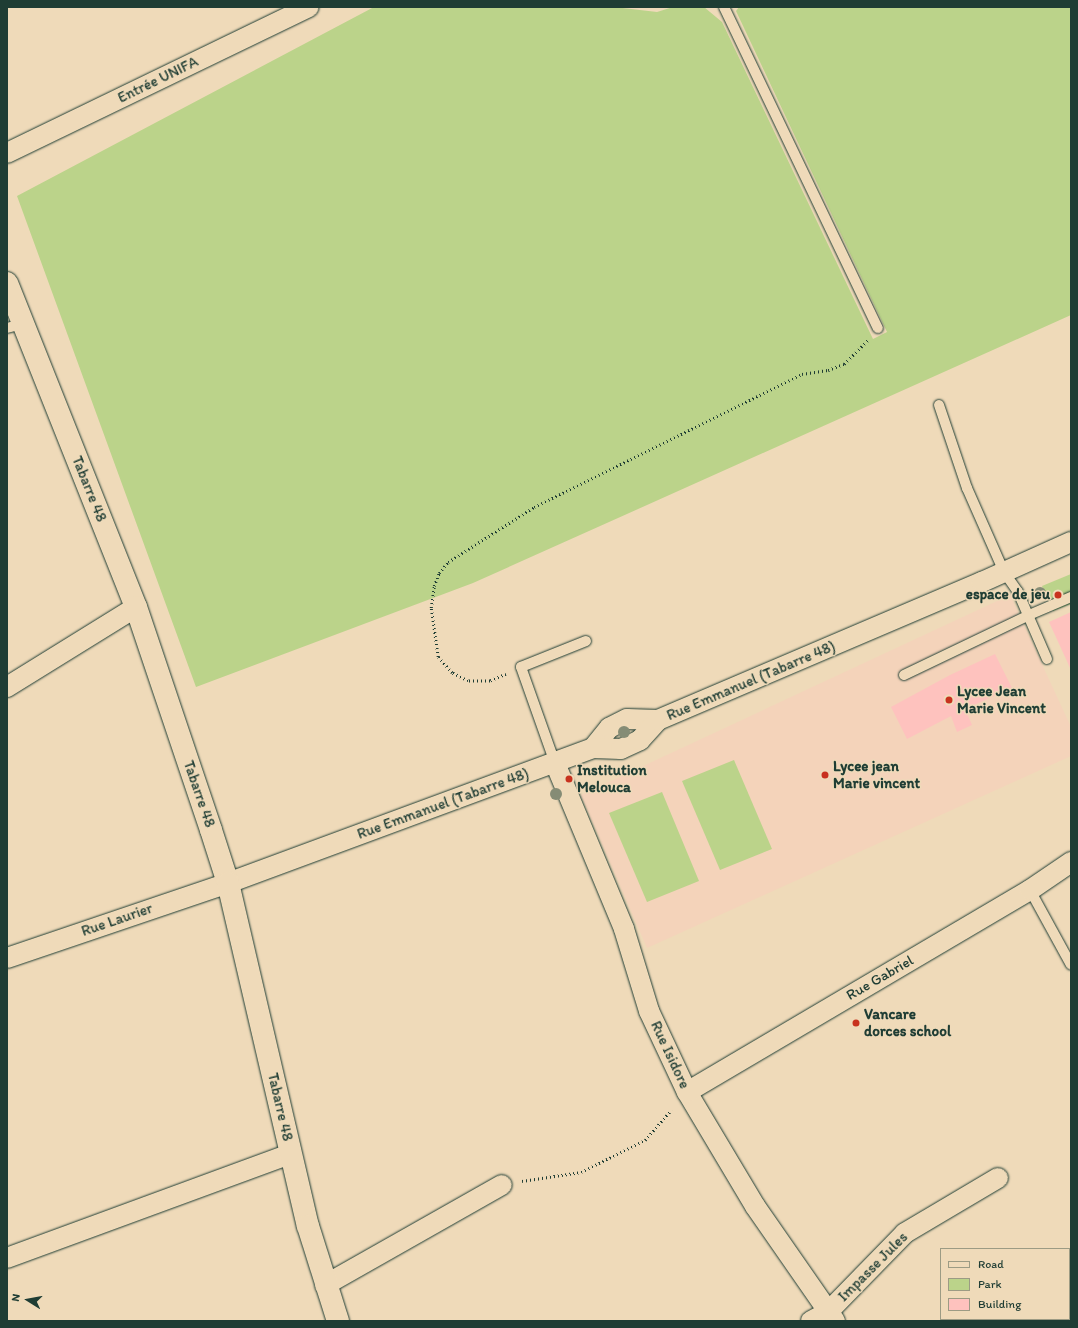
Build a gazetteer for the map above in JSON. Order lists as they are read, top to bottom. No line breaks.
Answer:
{"streets":{"street":["Entrée UNIFA","Tabarre 48","Rue Emmanuel (Tabarre 48)","Rue Laurier","Rue Gabriel","Rue Isidore","Impasse Jules"]},"crossings":[["Tabarre 48","Rue Emmanuel (Tabarre 48)"],["Tabarre 48","Rue Laurier"],["Rue Emmanuel (Tabarre 48)","Rue Laurier"],["Rue Emmanuel (Tabarre 48)","Rue Isidore"],["Rue Gabriel","Rue Isidore"],["Rue Isidore","Impasse Jules"]],"places":["espace de jeu","Lycee Jean Marie Vincent","Lycee jean Marie vincent","Institution Melouca","Vancare dorces school"],"legend":["Road","Park","Building"],"north":"left"}
